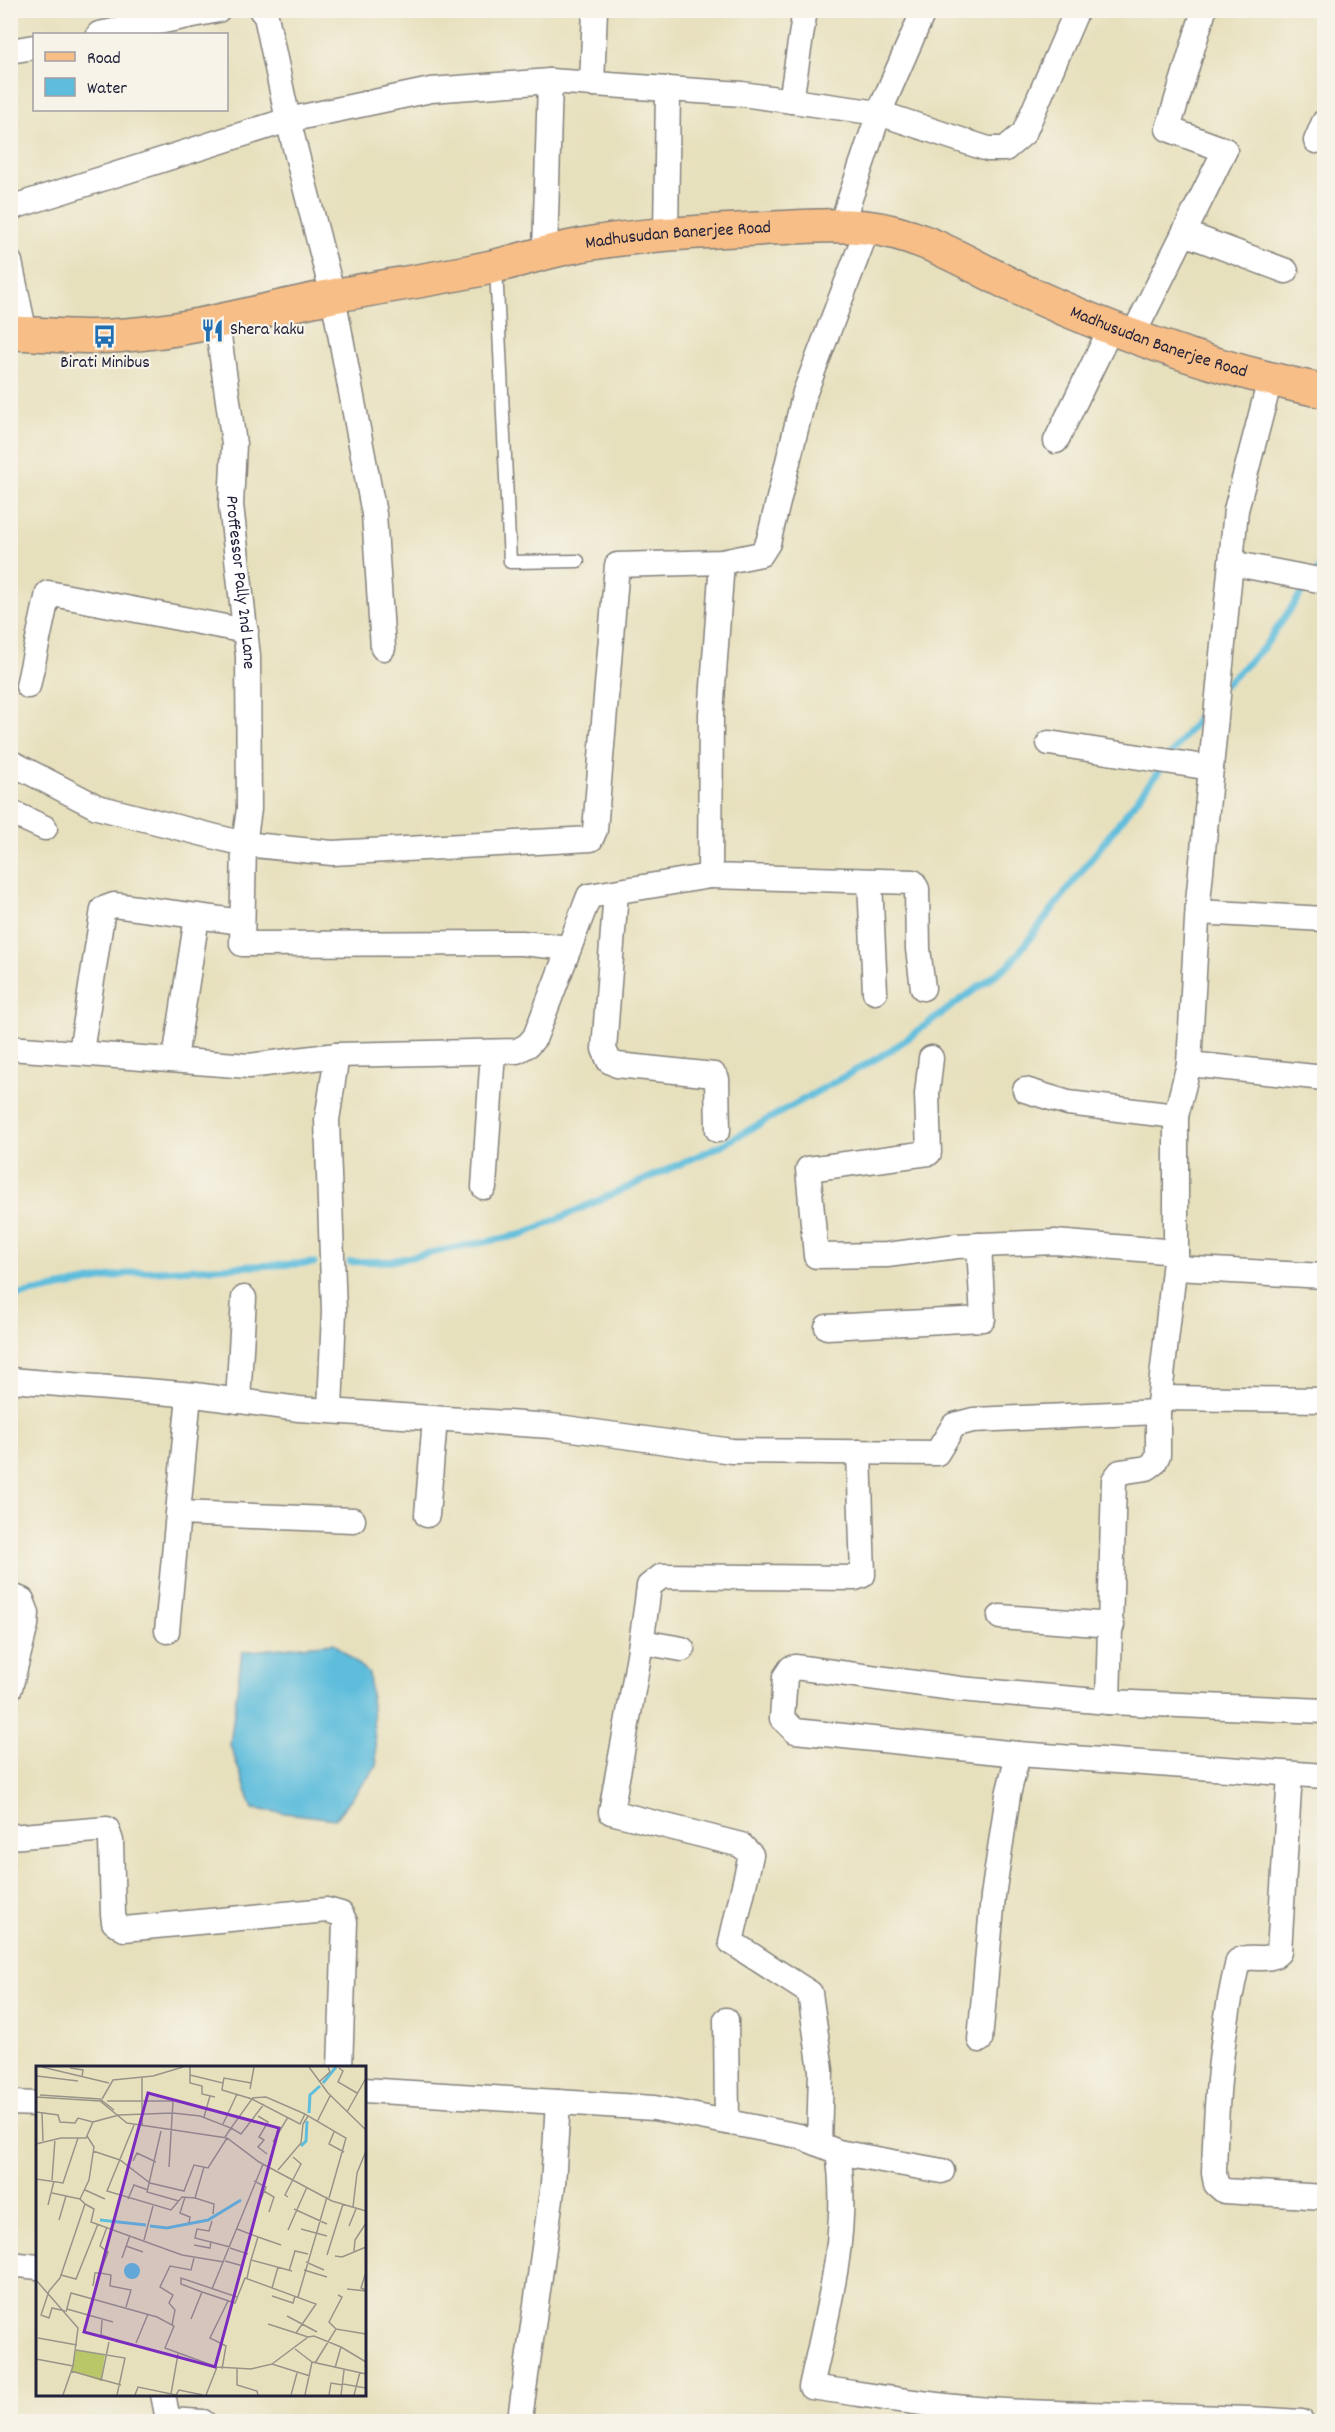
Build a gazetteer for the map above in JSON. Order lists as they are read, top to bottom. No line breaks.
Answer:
{"streets":{"main road":["Madhusudan Banerjee Road"],"street":["Proffessor Pally 2nd Lane"]},"crossings":[["Madhusudan Banerjee Road","Proffessor Pally 2nd Lane"]],"places":{"restaurant":["Shera kaku"],"bus stop":["Birati Minibus"]},"legend":["Road","Water"]}
